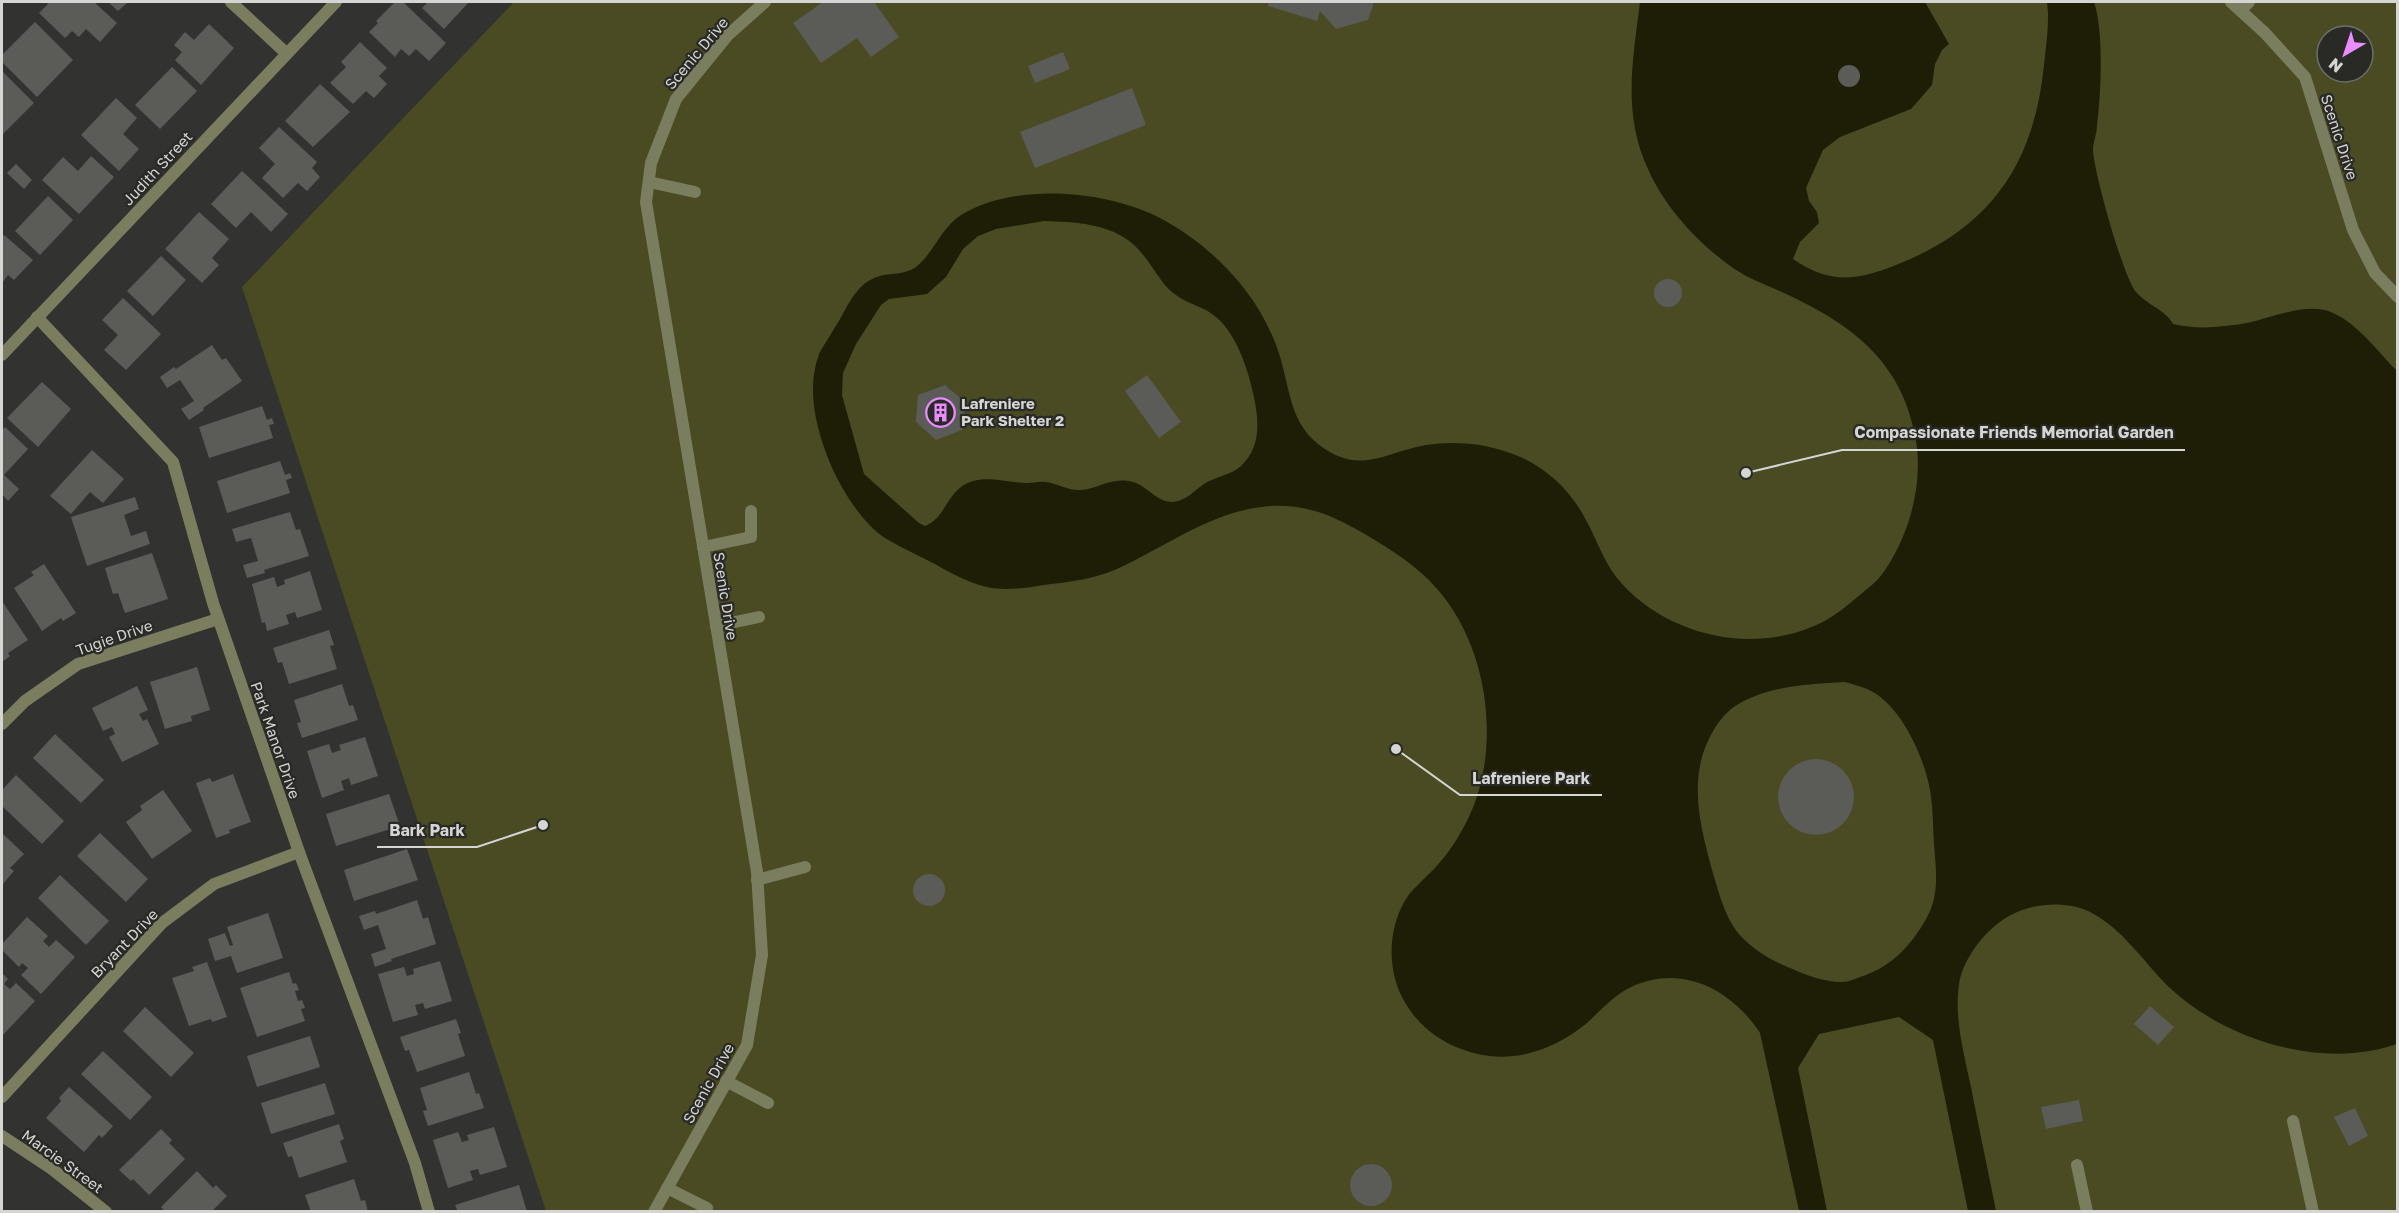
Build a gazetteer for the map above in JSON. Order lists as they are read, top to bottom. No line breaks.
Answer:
{"streets":{"street":["Scenic Drive","Judith Street","Tugie Drive","Park Manor Drive","Bryant Drive","Marcie Street"]},"crossings":[["Judith Street","Park Manor Drive"],["Tugie Drive","Park Manor Drive"],["Park Manor Drive","Bryant Drive"]],"places":{"building":["Lafreniere Park Shelter 2"],"other":["Compassionate Friends Memorial Garden","Lafreniere Park","Bark Park"]},"north":"bottom left"}
